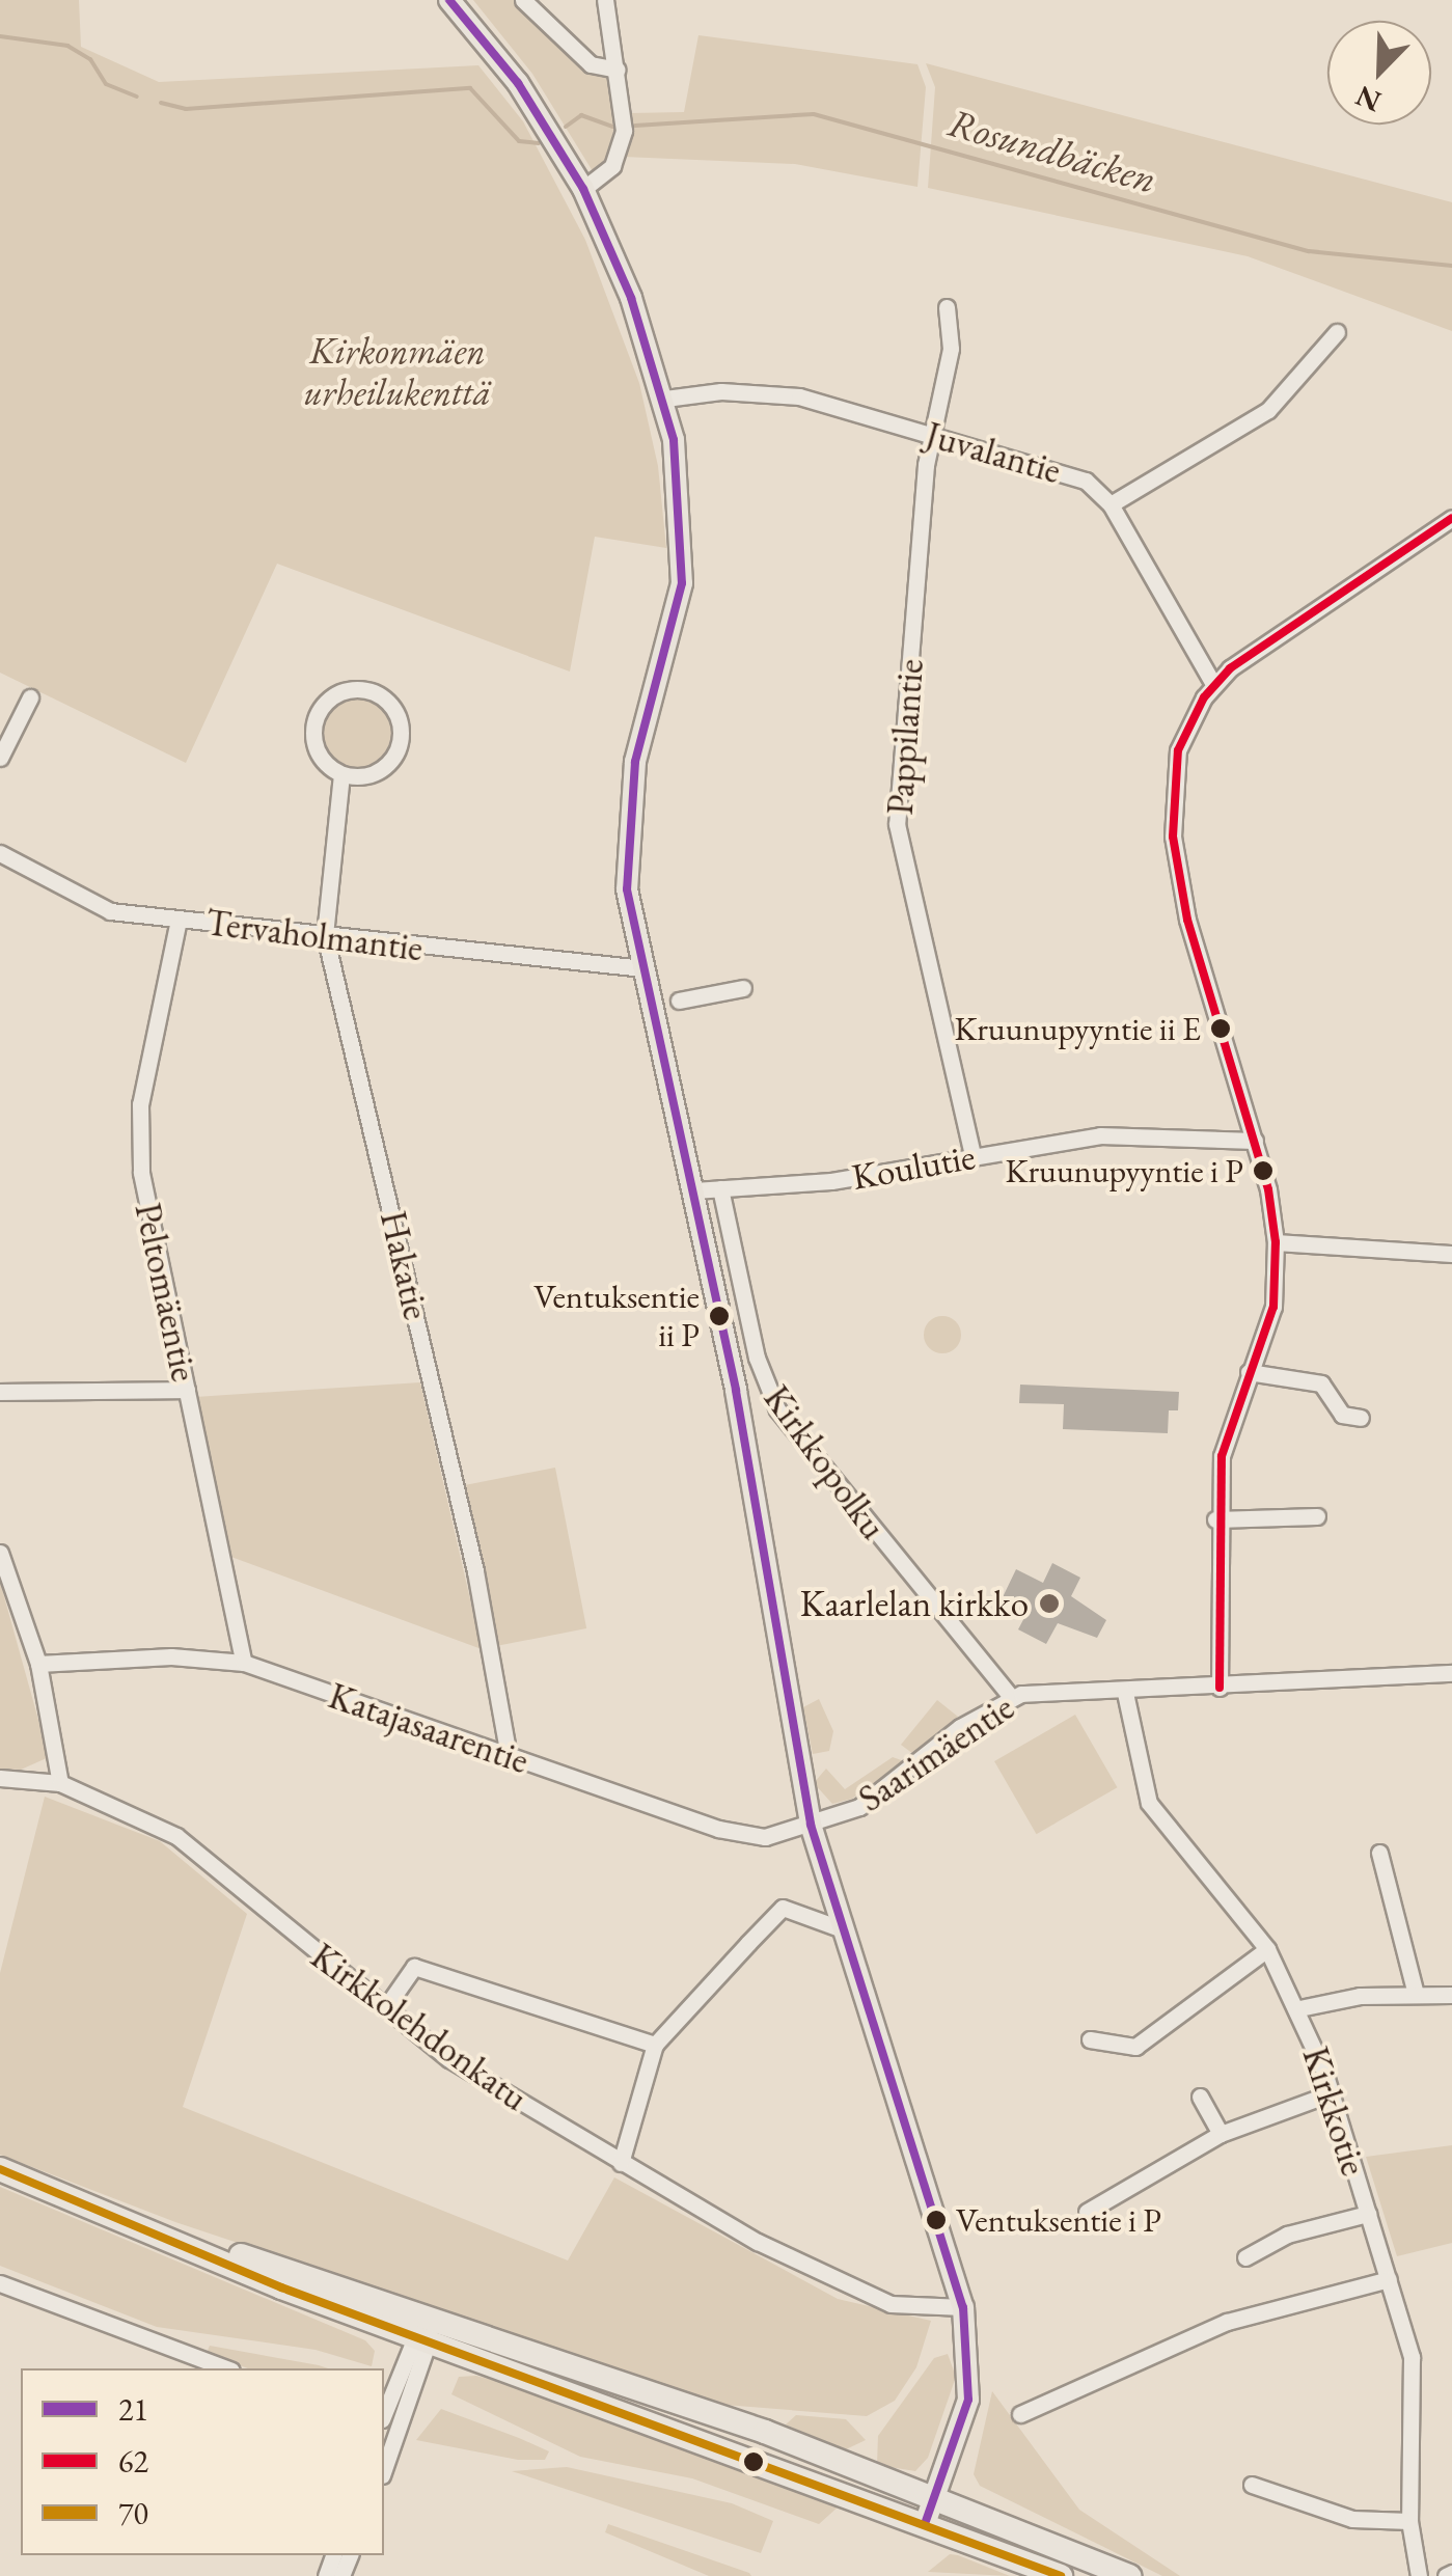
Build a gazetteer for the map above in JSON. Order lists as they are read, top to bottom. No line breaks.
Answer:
{"streets":{"street":["Juvalantie","Pappilantie","Tervaholmantie","Koulutie","Hakatie","Peltomäentie","Kirkkopolku","Katajasaarentie","Saarimäentie","Kirkkolehdonkatu","Kirkkotie"]},"crossings":[["Juvalantie","Pappilantie"],["Pappilantie","Koulutie"],["Tervaholmantie","Hakatie"],["Tervaholmantie","Peltomäentie"],["Koulutie","Kirkkopolku"],["Hakatie","Katajasaarentie"],["Peltomäentie","Katajasaarentie"],["Kirkkopolku","Saarimäentie"],["Katajasaarentie","Saarimäentie"],["Saarimäentie","Kirkkotie"]],"water":["Rosundbäcken"],"parks":["Kirkonmäen urheilukenttä"],"places":["Kruunupyyntie ii E","Kruunupyyntie i P","Ventuksentie ii P","Kaarlelan kirkko","Ventuksentie i P"],"lines":["transit line 21","transit line 62","transit line 70"],"legend":["21","62","70"],"north":"bottom left"}
